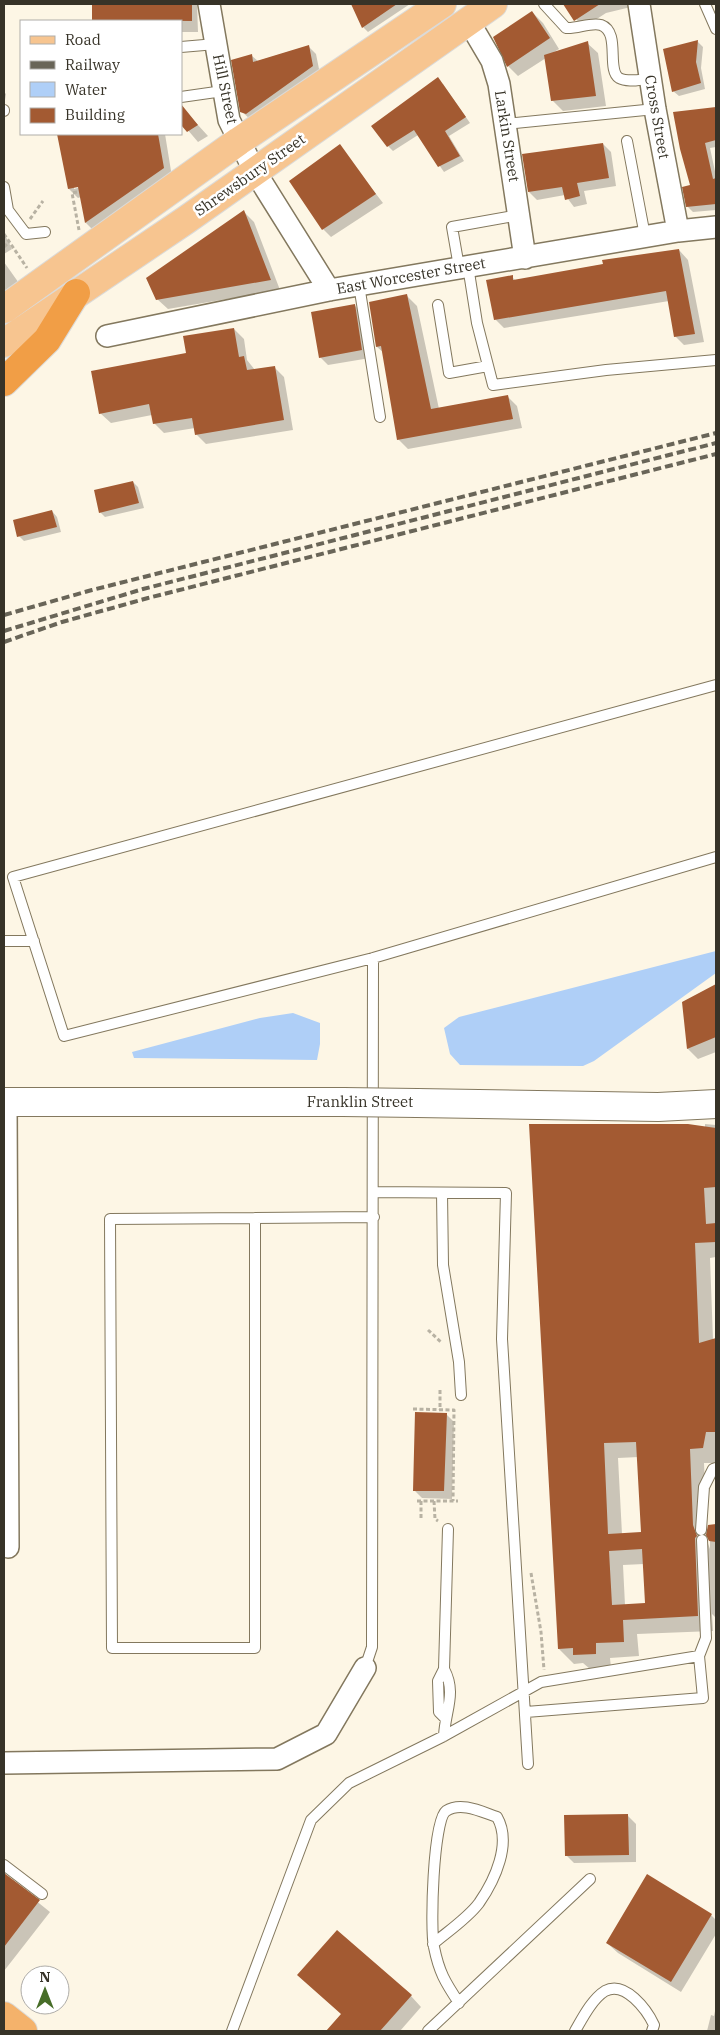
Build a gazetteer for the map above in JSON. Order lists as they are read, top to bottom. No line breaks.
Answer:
{"streets":{"main road":["Shrewsbury Street","Franklin Street"],"street":["Hill Street","Cross Street","Larkin Street","East Worcester Street"]},"crossings":[["Hill Street","Shrewsbury Street"],["Hill Street","East Worcester Street"],["Cross Street","East Worcester Street"],["Larkin Street","Shrewsbury Street"],["Larkin Street","East Worcester Street"]],"legend":["Road","Railway","Water","Building"],"north":"top"}
